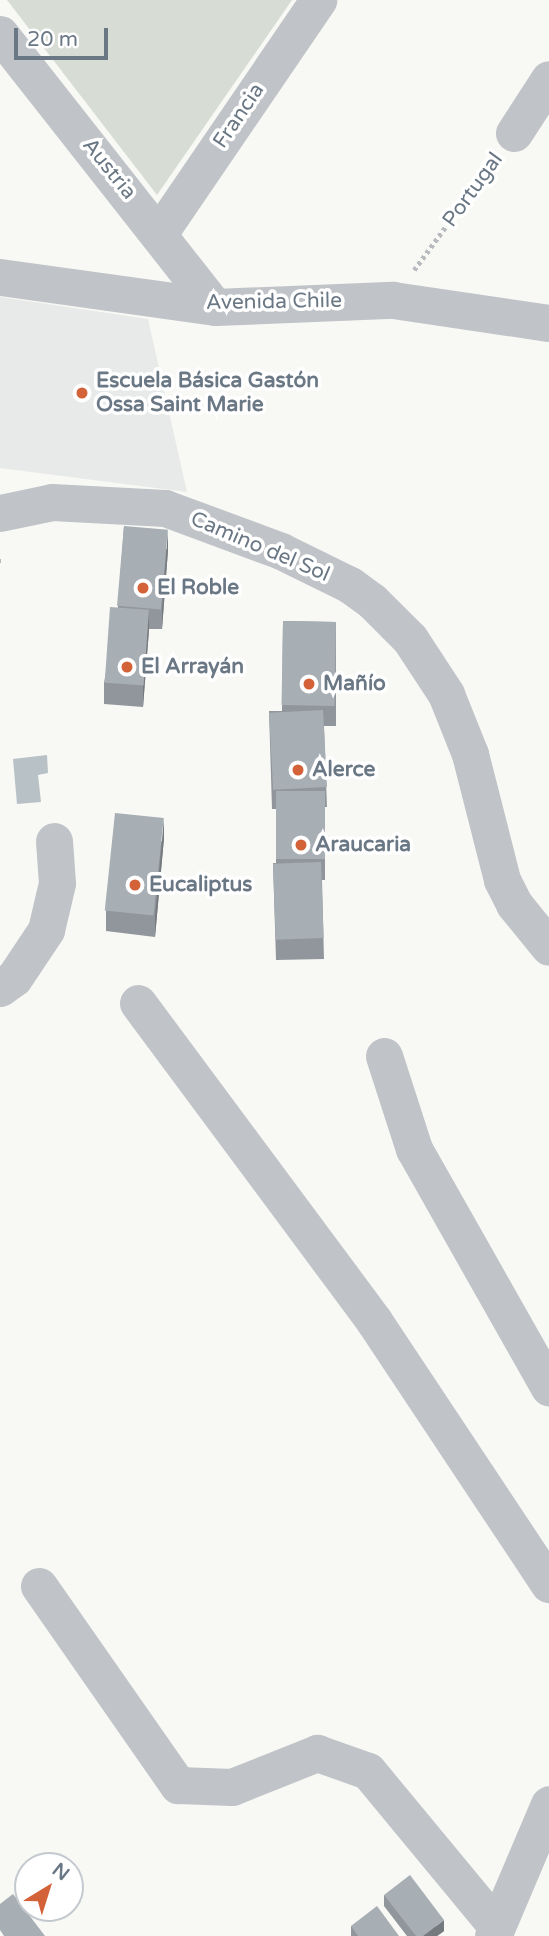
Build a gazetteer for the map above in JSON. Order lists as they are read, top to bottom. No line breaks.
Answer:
{"streets":{"street":["Francia","Austria","Portugal","Avenida Chile","Camino del Sol"]},"crossings":[["Francia","Austria"],["Austria","Avenida Chile"],["Portugal","Avenida Chile"]],"places":["Escuela Básica Gastón Ossa Saint Marie","El Roble","El Arrayán","Mañío","Alerce","Araucaria","Eucaliptus"],"scale_bar":"20 m","north":"top right"}
